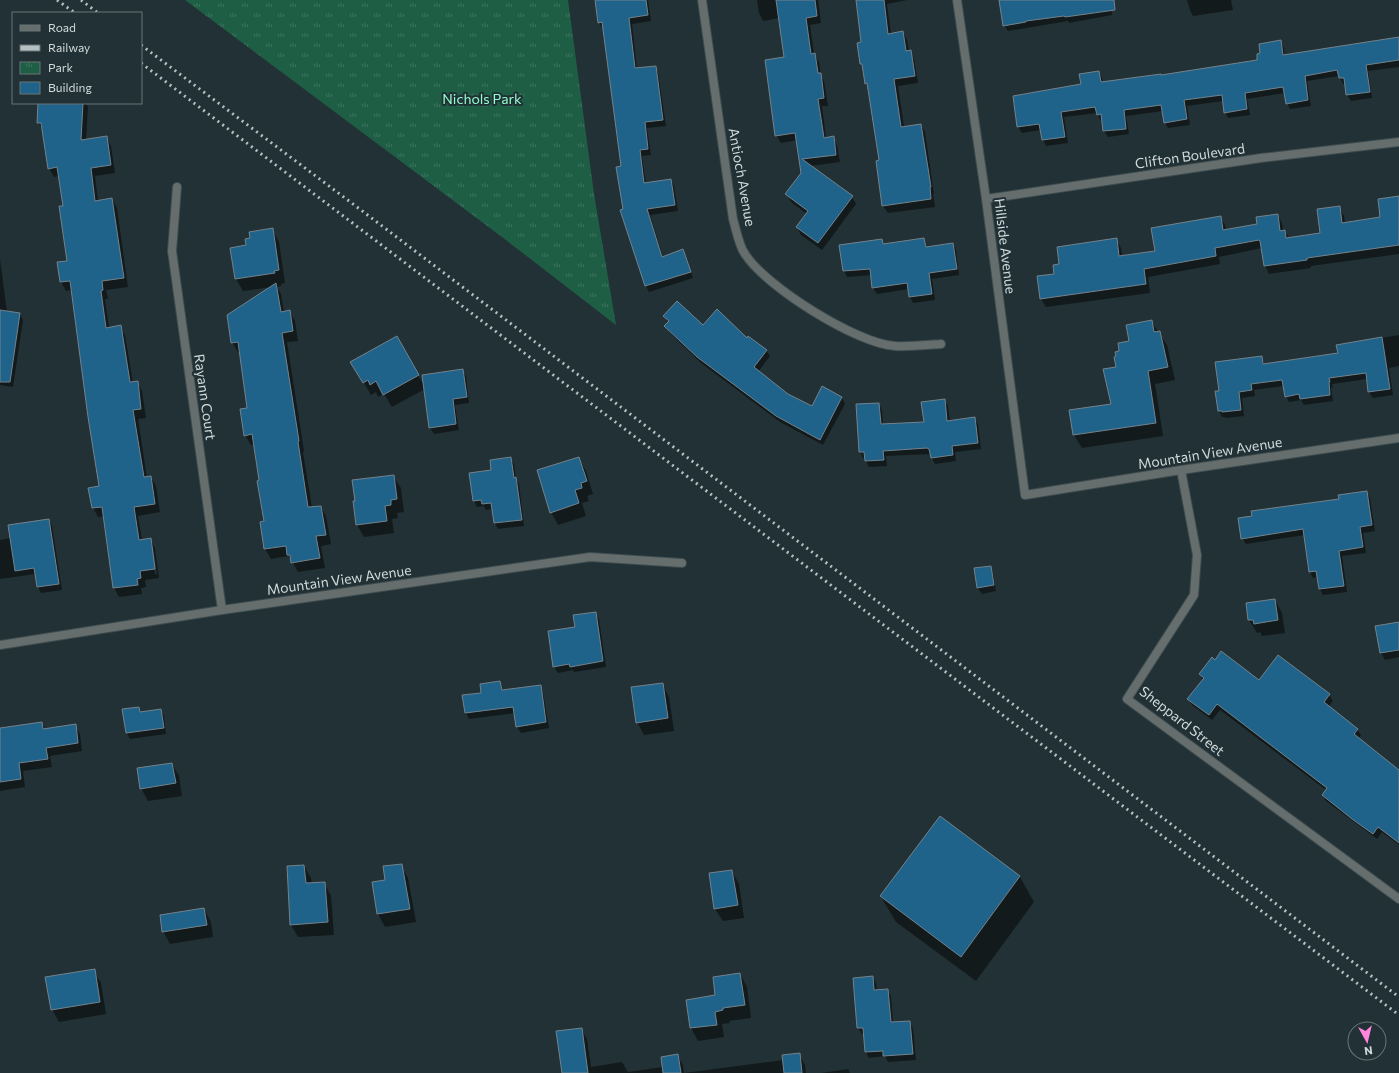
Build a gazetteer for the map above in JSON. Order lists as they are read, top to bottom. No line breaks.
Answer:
{"streets":{"street":["Clifton Boulevard","Antioch Avenue","Hillside Avenue","Rayann Court","Mountain View Avenue","Sheppard Street"]},"crossings":[["Clifton Boulevard","Hillside Avenue"],["Hillside Avenue","Mountain View Avenue"],["Rayann Court","Mountain View Avenue"],["Mountain View Avenue","Sheppard Street"]],"parks":["Nichols Park"],"legend":["Road","Railway","Park","Building"],"north":"bottom"}
